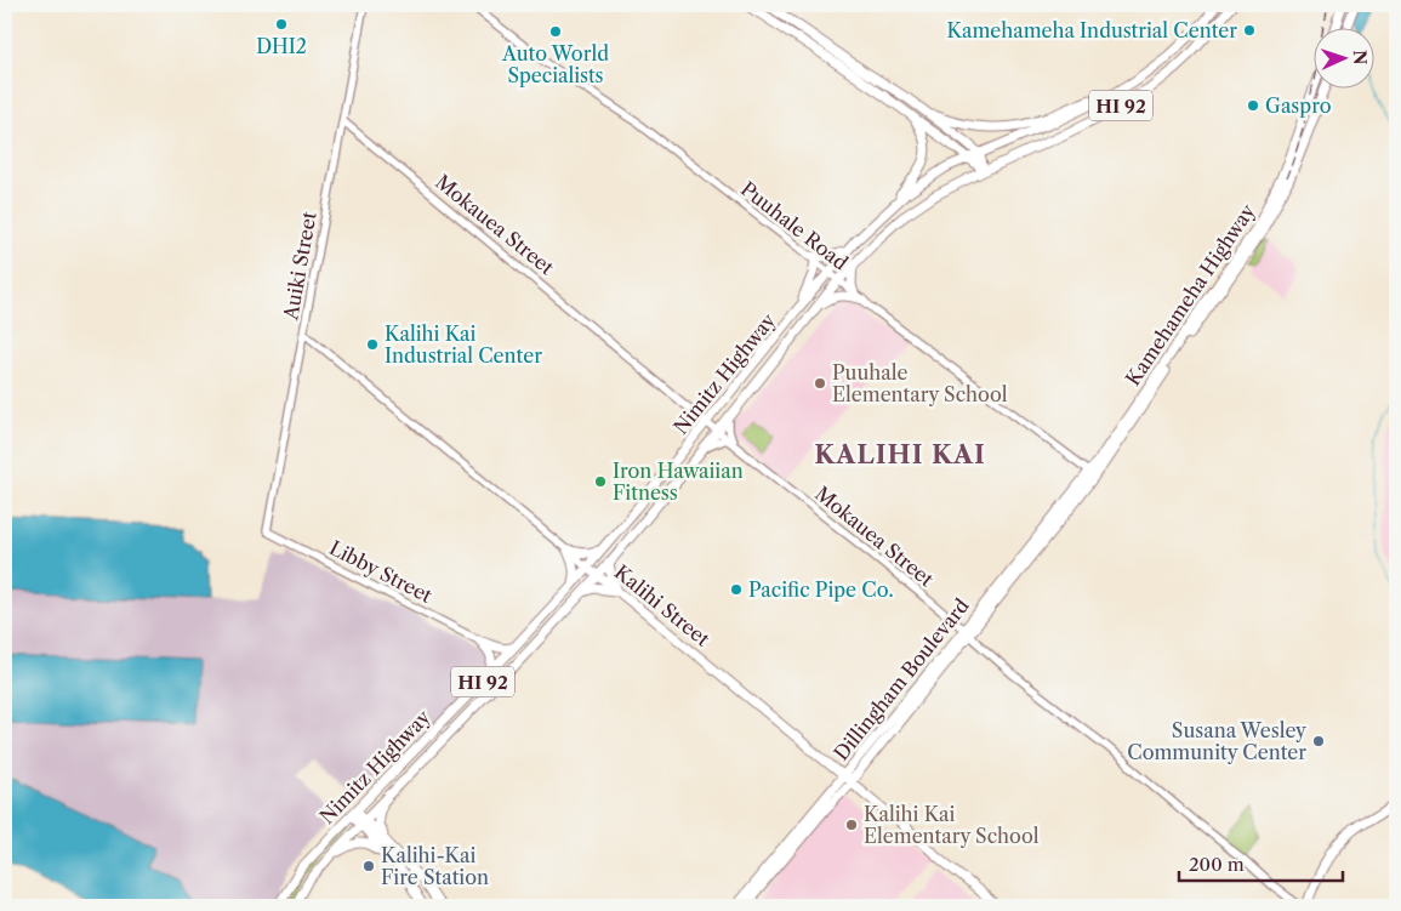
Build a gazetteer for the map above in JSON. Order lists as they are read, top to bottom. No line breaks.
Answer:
{"streets":{"main road":["HI 92","Kamehameha Highway","Nimitz Highway","Kalihi Street","Dillingham Boulevard"],"street":["Mokauea Street","Puuhale Road","Auiki Street","Libby Street"]},"crossings":[["Mokauea Street","Auiki Street"],["Mokauea Street","Nimitz Highway"],["Mokauea Street","Dillingham Boulevard"],["Puuhale Road","Kamehameha Highway"],["Puuhale Road","Nimitz Highway"],["Puuhale Road","Dillingham Boulevard"],["Auiki Street","Libby Street"],["Auiki Street","Kalihi Street"],["Kamehameha Highway","Dillingham Boulevard"],["Nimitz Highway","Kalihi Street"],["Kalihi Street","Dillingham Boulevard"]],"districts":["KALIHI KAI"],"places":["DHI2","Kamehameha Industrial Center","Auto World Specialists","Gaspro","Kalihi Kai Industrial Center","Puuhale Elementary School","Iron Hawaiian Fitness","Pacific Pipe Co.","Susana Wesley Community Center","Kalihi Kai Elementary School","Kalihi-Kai Fire Station"],"scale_bar":"200 m","north":"right"}
